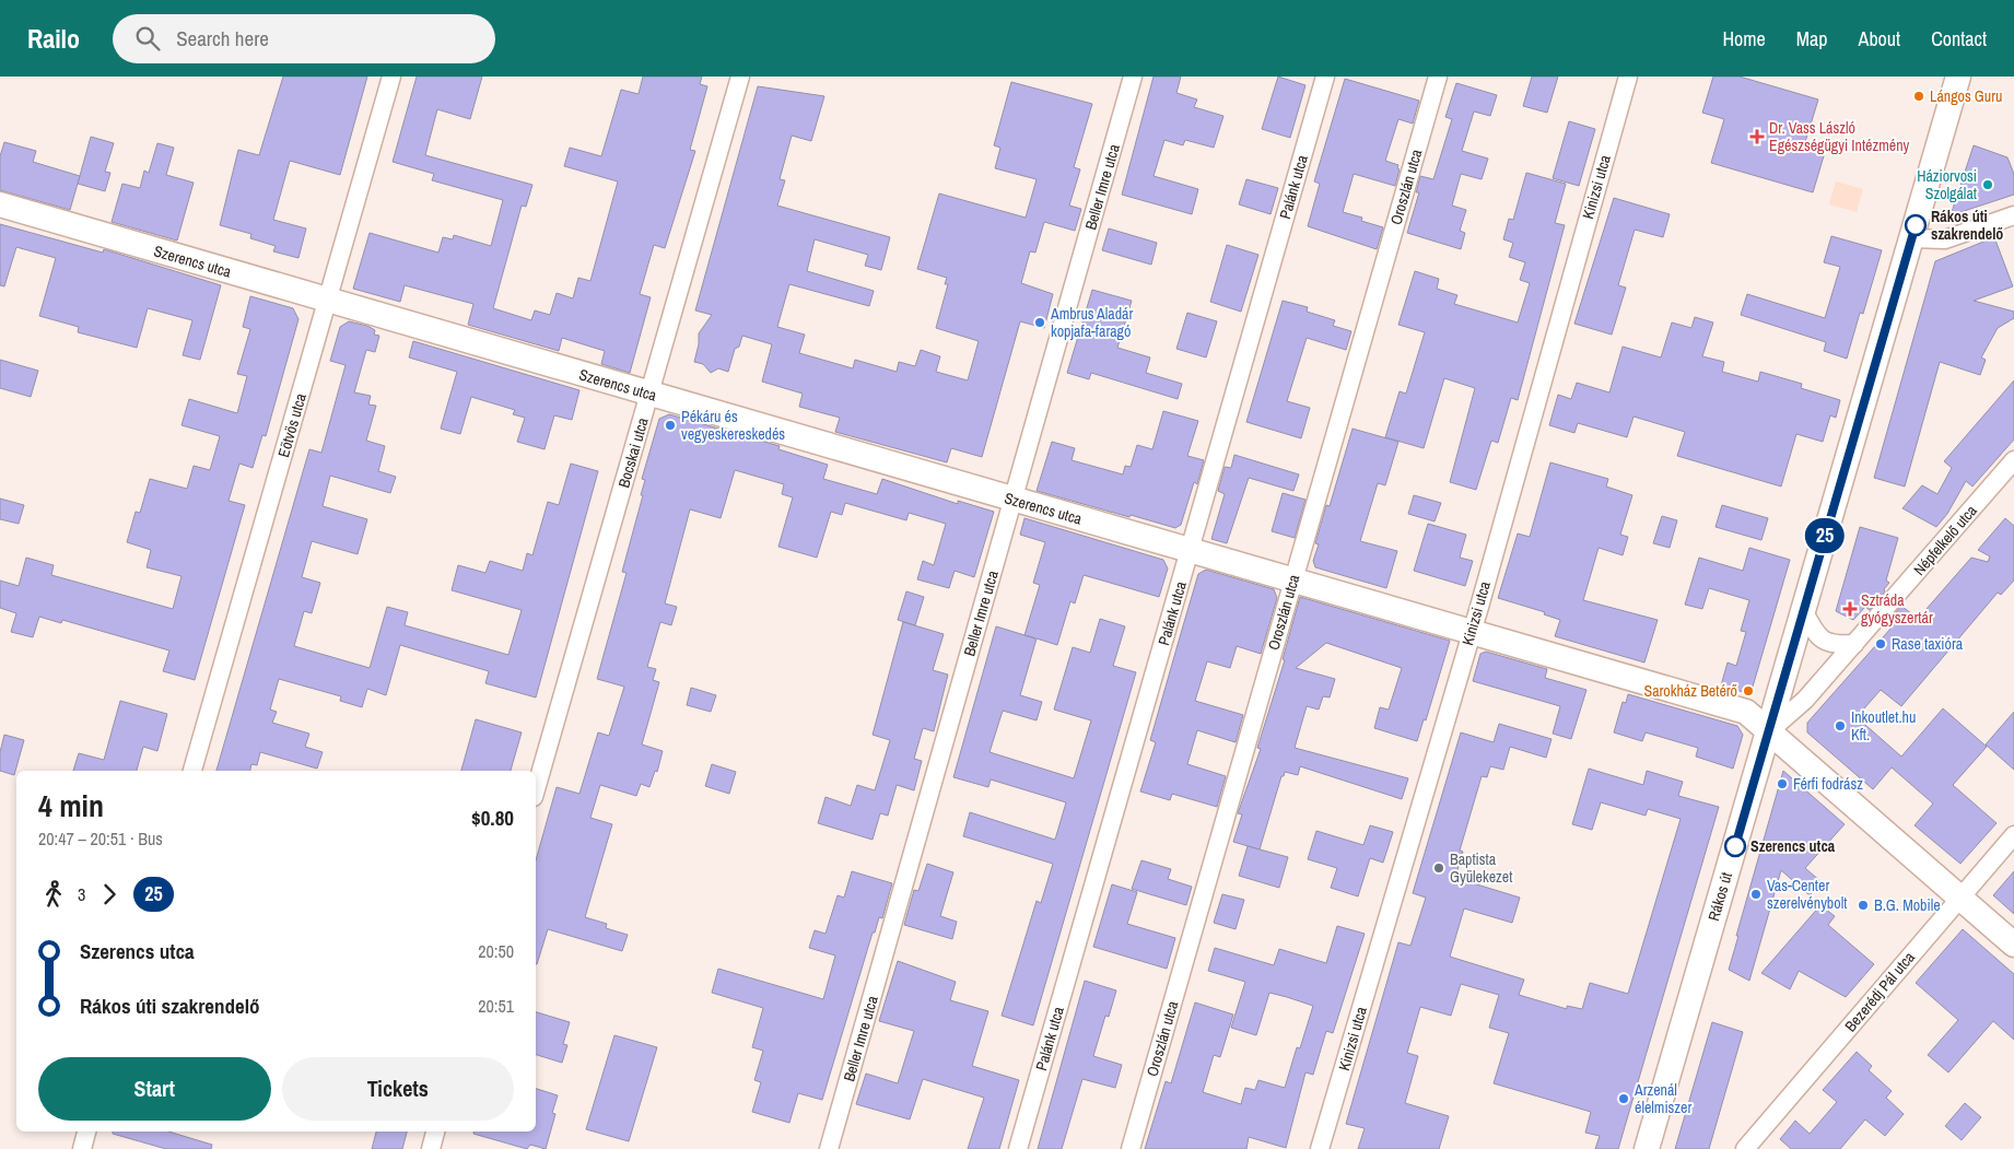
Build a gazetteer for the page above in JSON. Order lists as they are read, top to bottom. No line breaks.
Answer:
{"streets":{"street":["Beller Imre utca","Palánk utca","Oroszlán utca","Kinizsi utca","Szerencs utca","Eötvös utca","Bocskai utca","Népfelkelő utca","Rákos út","Bezerédj Pál utca"]},"crossings":[["Beller Imre utca","Szerencs utca"],["Palánk utca","Szerencs utca"],["Oroszlán utca","Szerencs utca"],["Kinizsi utca","Szerencs utca"],["Szerencs utca","Eötvös utca"],["Szerencs utca","Bocskai utca"],["Szerencs utca","Népfelkelő utca"],["Szerencs utca","Rákos út"],["Szerencs utca","Bezerédj Pál utca"],["Népfelkelő utca","Rákos út"]],"places":{"other":["Lángos Guru","Háziorvosi Szolgálat","Rákos úti szakrendelő","Ambrus Aladár kopjafa-faragó","Pékáru és vegyeskereskedés","Rase taxióra","Sarokház Betérő","Inkoutlet.hu Kft.","Férfi fodrász","Szerencs utca","Baptista Gyülekezet","Vas-Center szerelvénybolt","B.G. Mobile","Arzenál élelmiszer"],"health":["Dr. Vass László Egészségügyi Intézmény","Sztráda gyógyszertár"]},"lines":["bus line 25"],"page":{"header":"Railo","search":"Search here","nav":["Home","Map","About","Contact"],"on_map":"25","heading":["4 min","20:47 – 20:51 · Bus","$0.80"],"legs":["3","25"],"list":[{"name":"Szerencs utca","value":"20:50"},{"name":"Rákos úti szakrendelő","value":"20:51"}],"buttons":["Start","Tickets"]}}
